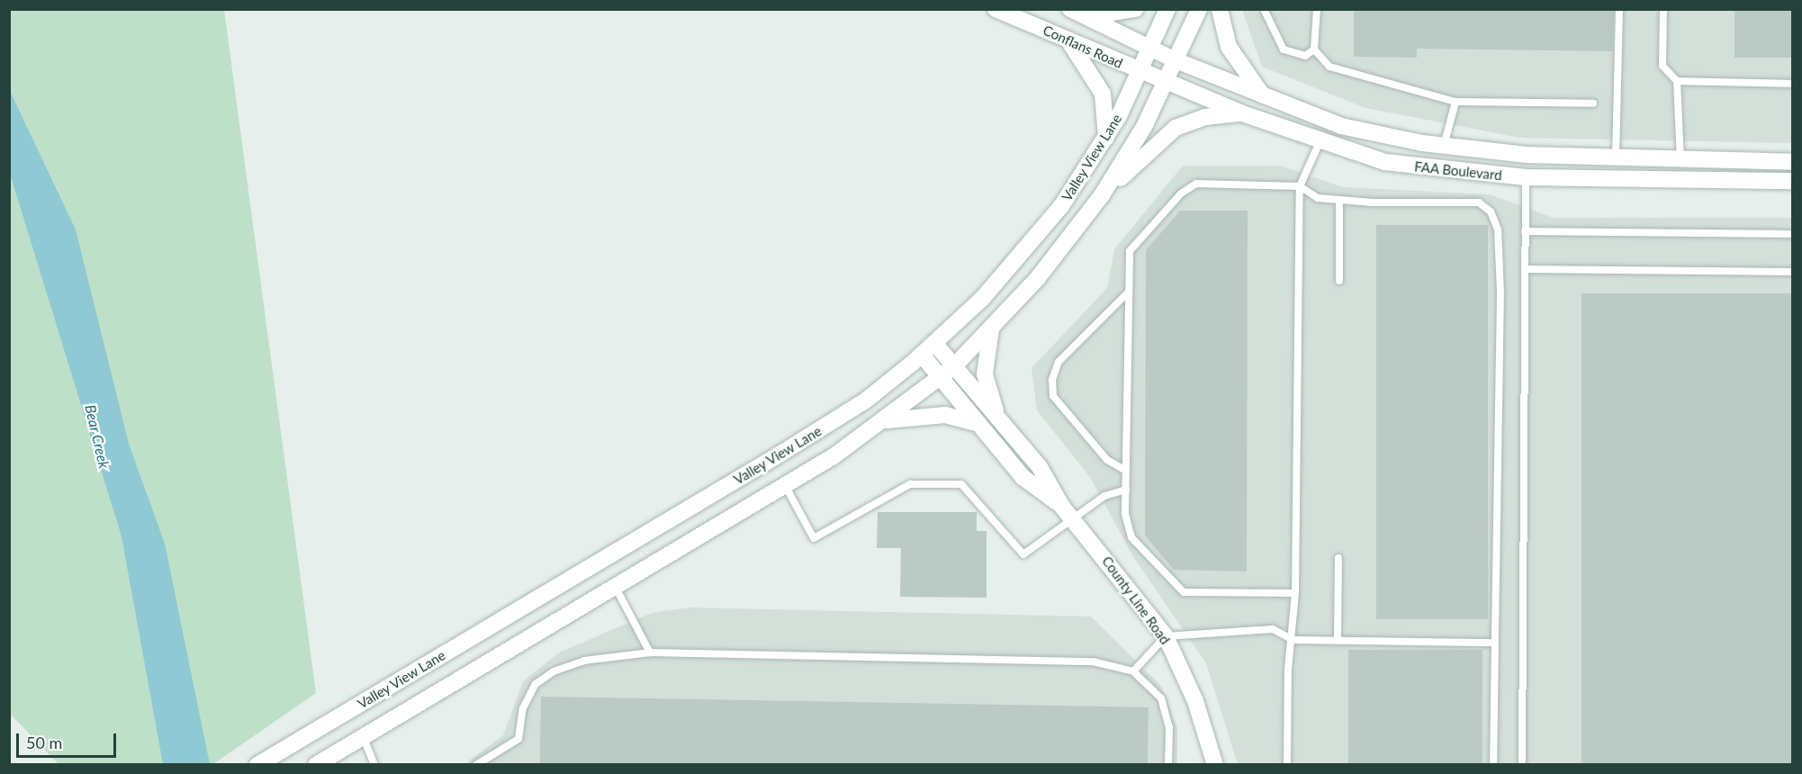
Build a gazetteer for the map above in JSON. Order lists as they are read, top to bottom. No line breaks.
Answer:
{"streets":{"main road":["Conflans Road","Valley View Lane","FAA Boulevard","County Line Road"]},"crossings":[["Conflans Road","Valley View Lane"],["Conflans Road","FAA Boulevard"],["Valley View Lane","FAA Boulevard"],["Valley View Lane","County Line Road"]],"water":["Bear Creek"],"scale_bar":"50 m"}
